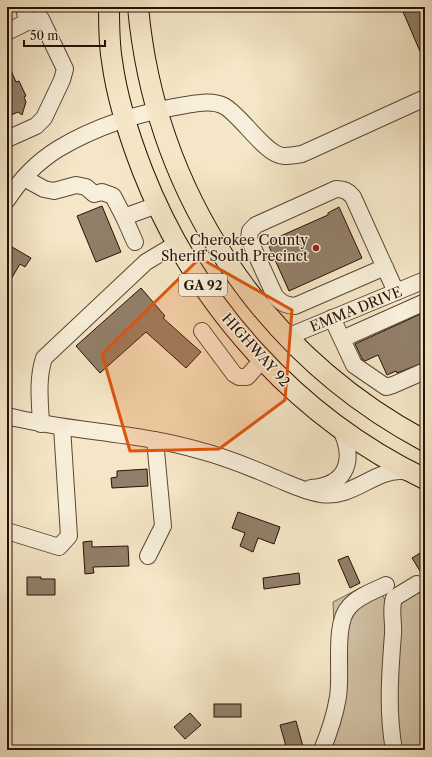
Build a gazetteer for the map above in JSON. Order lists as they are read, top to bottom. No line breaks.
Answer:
{"streets":{"main road":["GA 92","HIGHWAY 92"],"street":["EMMA DRIVE"]},"crossings":[["GA 92","EMMA DRIVE"]],"places":["Cherokee County Sheriff South Precinct"],"scale_bar":"50 m"}
